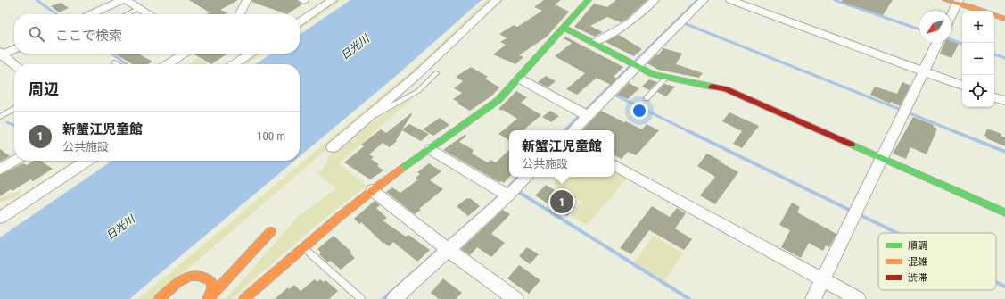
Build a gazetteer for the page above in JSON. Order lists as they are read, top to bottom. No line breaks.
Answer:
{"water":["日光川"],"legend":["順調","混雑","渋滞"],"north":"bottom left","page":{"map_buttons":["+","−"],"search":"ここで検索","heading":"周辺","list":[{"mark":"1","name":"新蟹江児童館","note":"公共施設","value":"100 m"}],"popup":["新蟹江児童館","公共施設"],"pins":"1"}}
